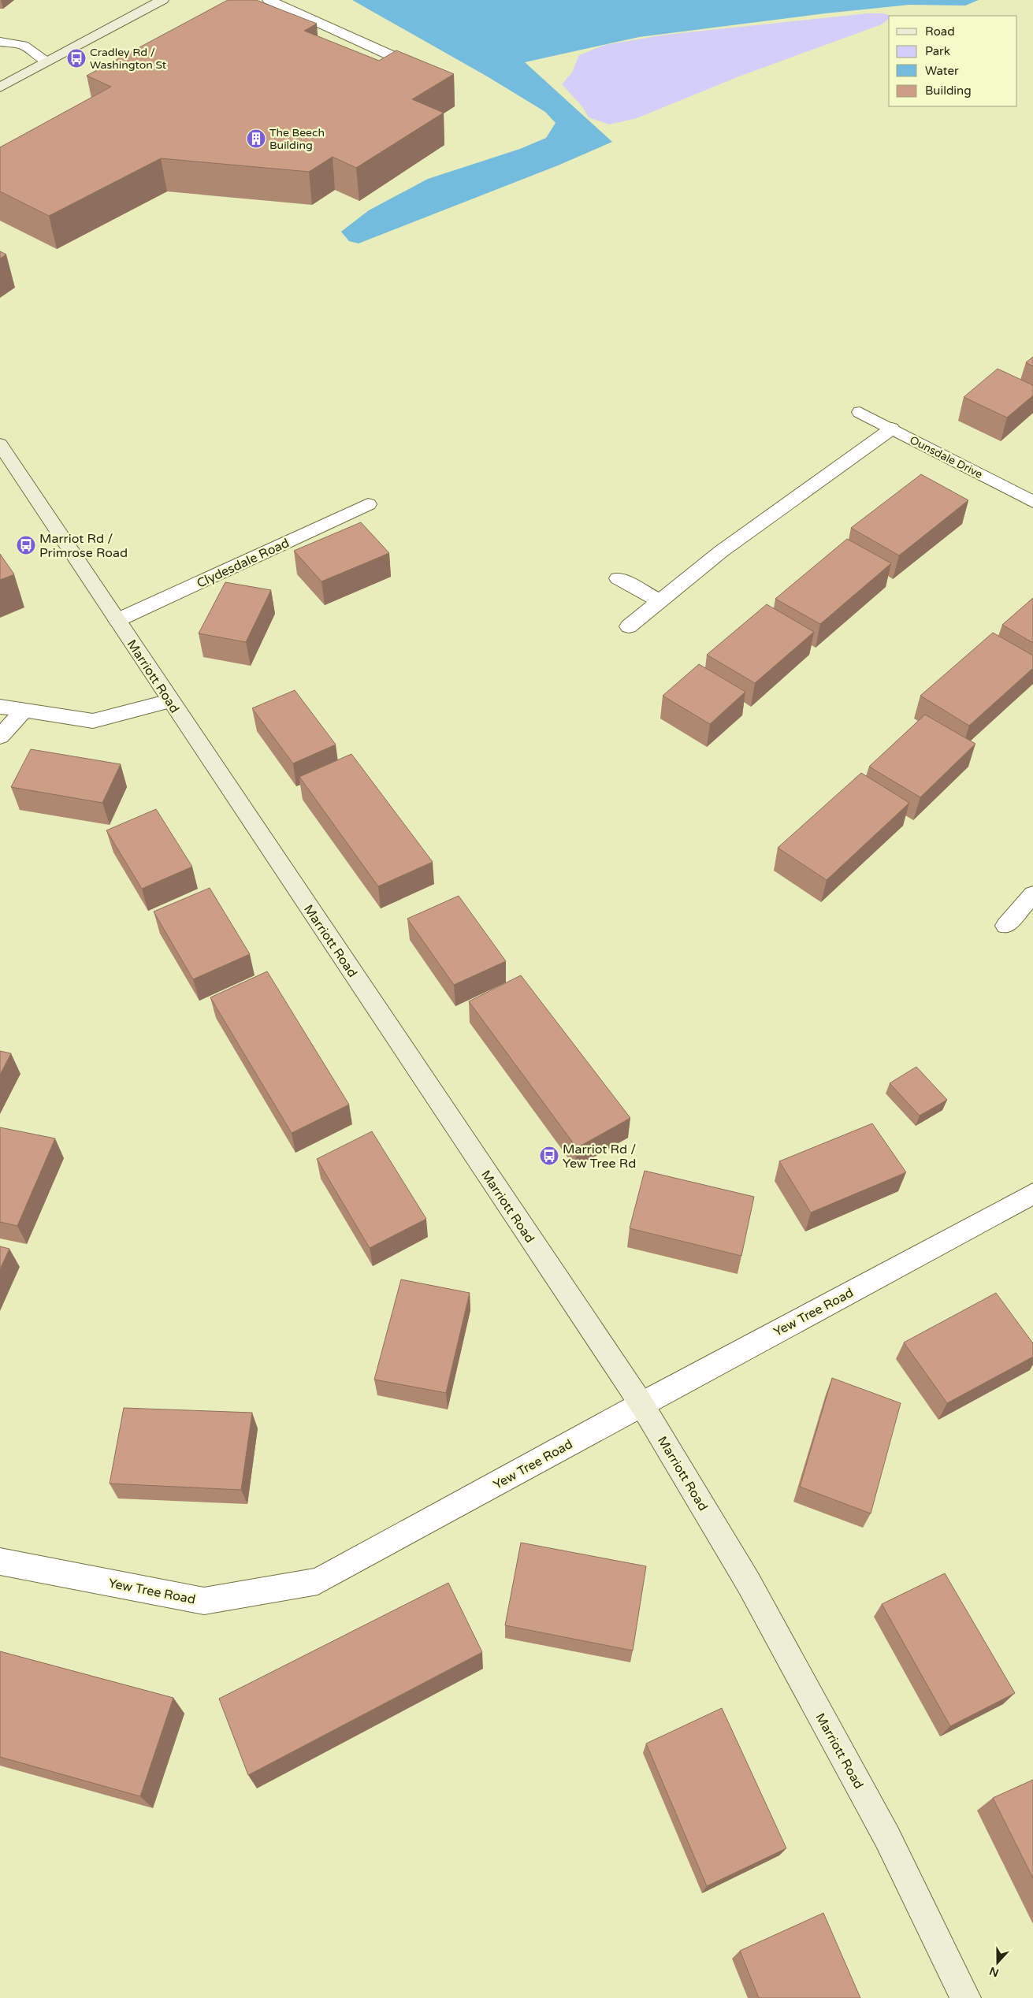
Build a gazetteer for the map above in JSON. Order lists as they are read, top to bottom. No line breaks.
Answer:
{"streets":{"street":["Ounsdale Drive","Clydesdale Road","Marriott Road","Yew Tree Road"]},"crossings":[["Clydesdale Road","Marriott Road"],["Marriott Road","Yew Tree Road"]],"places":{"bus stop":["Cradley Rd / Washington St","Marriot Rd / Primrose Road","Marriot Rd / Yew Tree Rd"],"building":["The Beech Building"]},"legend":["Road","Park","Water","Building"],"north":"bottom"}
